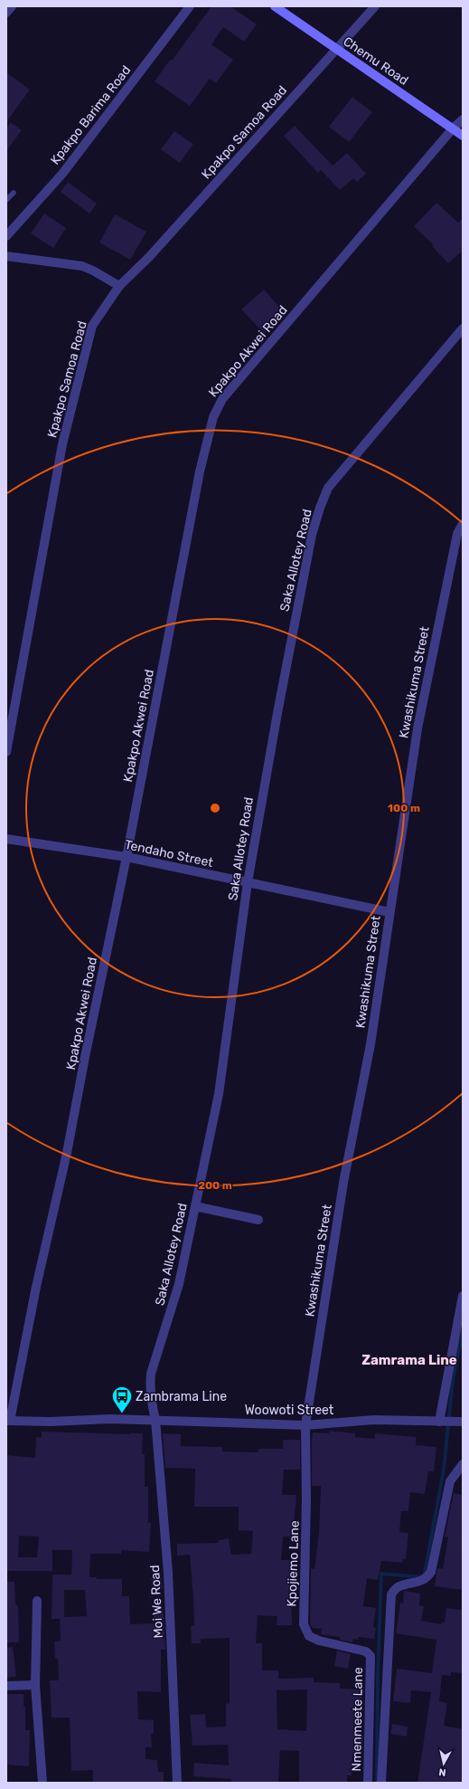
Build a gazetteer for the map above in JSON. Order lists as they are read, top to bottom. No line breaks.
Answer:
{"streets":{"street":["Chemu Road","Kpakpo Barima Road","Kpakpo Samoa Road","Kpakpo Akwei Road","Saka Allotey Road","Kwashikuma Street","Tendaho Street","Woowoti Street","Kpojiemo Lane","Moi We Road","Nmenmeete Lane"]},"crossings":[["Chemu Road","Kpakpo Samoa Road"],["Chemu Road","Kpakpo Akwei Road"],["Kpakpo Akwei Road","Tendaho Street"],["Kpakpo Akwei Road","Woowoti Street"],["Saka Allotey Road","Tendaho Street"],["Saka Allotey Road","Woowoti Street"],["Saka Allotey Road","Moi We Road"],["Kwashikuma Street","Tendaho Street"],["Kwashikuma Street","Woowoti Street"],["Kwashikuma Street","Kpojiemo Lane"],["Woowoti Street","Kpojiemo Lane"],["Woowoti Street","Moi We Road"],["Kpojiemo Lane","Nmenmeete Lane"]],"districts":["Zamrama Line"],"places":{"bus stop":["Zambrama Line"]},"north":"bottom","rings":["100 m","200 m"]}
